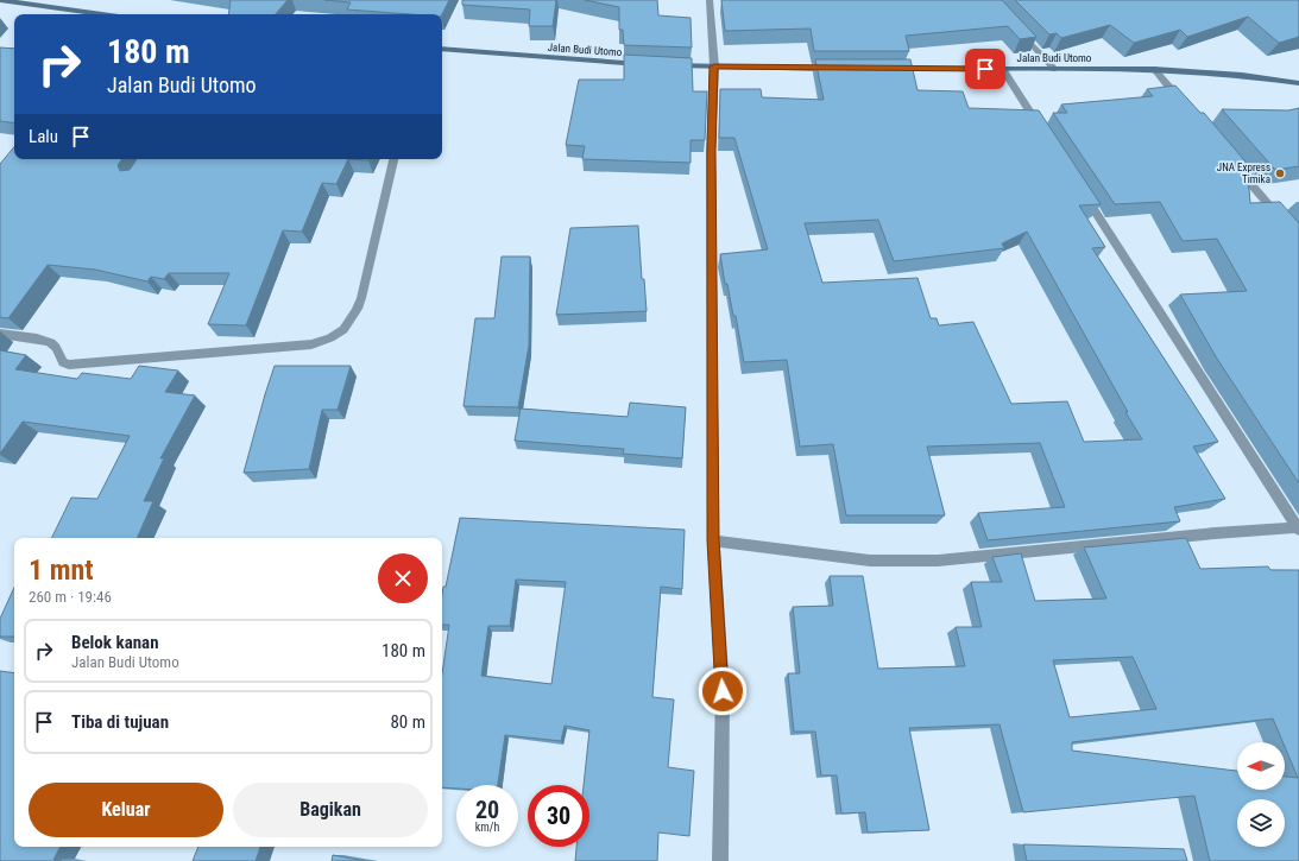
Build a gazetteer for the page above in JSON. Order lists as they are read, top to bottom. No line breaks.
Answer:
{"streets":{"street":["Jalan Budi Utomo"]},"places":["JNA Express Timika"],"north":"left","page":{"turn":["180 m","Jalan Budi Utomo"],"then":"Lalu","heading":["1 mnt","260 m · 19:46"],"list":[{"name":"Belok kanan","note":"Jalan Budi Utomo","value":"180 m"},{"name":"Tiba di tujuan","value":"80 m"}],"buttons":["Keluar","Bagikan"],"speed":"20 km/h","limit":"30"}}
